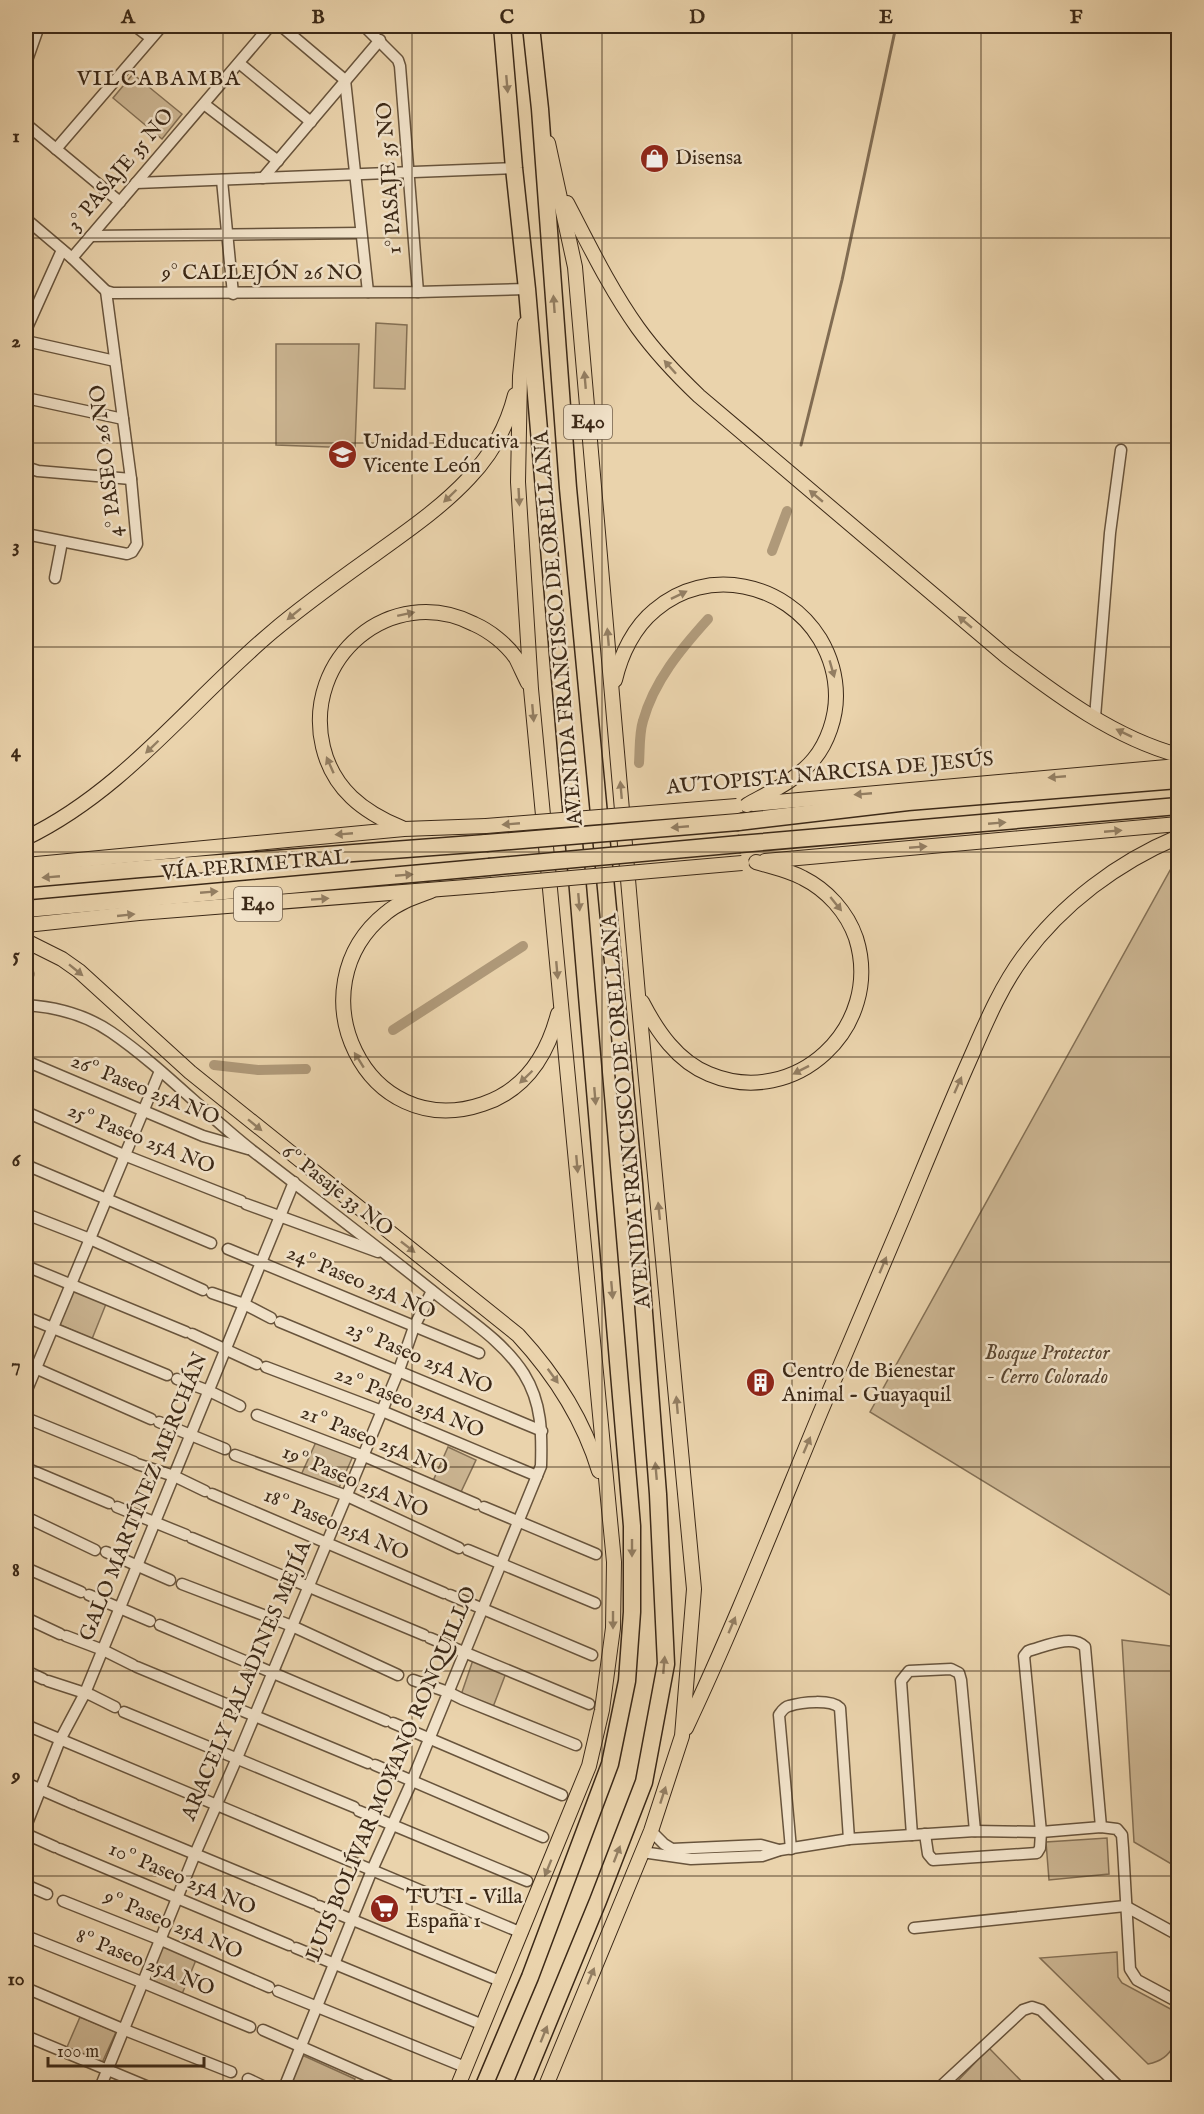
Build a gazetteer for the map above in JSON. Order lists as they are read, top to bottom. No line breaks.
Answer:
{"streets":{"highway":["E40","AVENIDA FRANCISCO DE ORELLANA","AUTOPISTA NARCISA DE JESÚS","VÍA PERIMETRAL"],"street":["3° PASAJE 35 NO","1° PASAJE 35 NO","9° CALLEJÓN 26 NO","4° PASEO 26 NO","26º Paseo 25A NO","25º Paseo 25A NO","6º Pasaje 33 NO","24º Paseo 25A NO","23º Paseo 25A NO","22º Paseo 25A NO","21º Paseo 25A NO","19º Paseo 25A NO","GALO MARTÍNEZ MERCHÁN","18º Paseo 25A NO","ARACELY PALADINES MEJÍA","LUIS BOLÍVAR MOYANO RONQUILLO","10º Paseo 25A NO","9º Paseo 25A NO","8º Paseo 25A NO"]},"crossings":[["1° PASAJE 35 NO","9° CALLEJÓN 26 NO"],["9° CALLEJÓN 26 NO","4° PASEO 26 NO"],["9° CALLEJÓN 26 NO","AVENIDA FRANCISCO DE ORELLANA"],["AVENIDA FRANCISCO DE ORELLANA","10º Paseo 25A NO"],["AVENIDA FRANCISCO DE ORELLANA","9º Paseo 25A NO"],["AUTOPISTA NARCISA DE JESÚS","VÍA PERIMETRAL"],["26º Paseo 25A NO","6º Pasaje 33 NO"],["25º Paseo 25A NO","6º Pasaje 33 NO"],["25º Paseo 25A NO","GALO MARTÍNEZ MERCHÁN"],["6º Pasaje 33 NO","23º Paseo 25A NO"],["6º Pasaje 33 NO","22º Paseo 25A NO"],["6º Pasaje 33 NO","GALO MARTÍNEZ MERCHÁN"],["6º Pasaje 33 NO","ARACELY PALADINES MEJÍA"],["6º Pasaje 33 NO","LUIS BOLÍVAR MOYANO RONQUILLO"],["24º Paseo 25A NO","GALO MARTÍNEZ MERCHÁN"],["24º Paseo 25A NO","ARACELY PALADINES MEJÍA"],["23º Paseo 25A NO","GALO MARTÍNEZ MERCHÁN"],["23º Paseo 25A NO","ARACELY PALADINES MEJÍA"],["22º Paseo 25A NO","GALO MARTÍNEZ MERCHÁN"],["22º Paseo 25A NO","ARACELY PALADINES MEJÍA"],["22º Paseo 25A NO","LUIS BOLÍVAR MOYANO RONQUILLO"],["21º Paseo 25A NO","ARACELY PALADINES MEJÍA"],["21º Paseo 25A NO","LUIS BOLÍVAR MOYANO RONQUILLO"],["19º Paseo 25A NO","ARACELY PALADINES MEJÍA"],["19º Paseo 25A NO","LUIS BOLÍVAR MOYANO RONQUILLO"],["GALO MARTÍNEZ MERCHÁN","18º Paseo 25A NO"],["18º Paseo 25A NO","ARACELY PALADINES MEJÍA"],["18º Paseo 25A NO","LUIS BOLÍVAR MOYANO RONQUILLO"],["ARACELY PALADINES MEJÍA","10º Paseo 25A NO"],["ARACELY PALADINES MEJÍA","9º Paseo 25A NO"],["ARACELY PALADINES MEJÍA","8º Paseo 25A NO"],["LUIS BOLÍVAR MOYANO RONQUILLO","10º Paseo 25A NO"],["LUIS BOLÍVAR MOYANO RONQUILLO","9º Paseo 25A NO"]],"districts":["VILCABAMBA"],"parks":["Bosque Protector - Cerro Colorado"],"places":{"shop":["Disensa"],"school or university":["Unidad Educativa Vicente León"],"building":["Centro de Bienestar Animal - Guayaquil"],"supermarket":["TUTI - Villa España 1"]},"scale_bar":"100 m","grid":{"columns":["A","B","C","D","E","F"],"rows":["1","2","3","4","5","6","7","8","9","10"]}}
